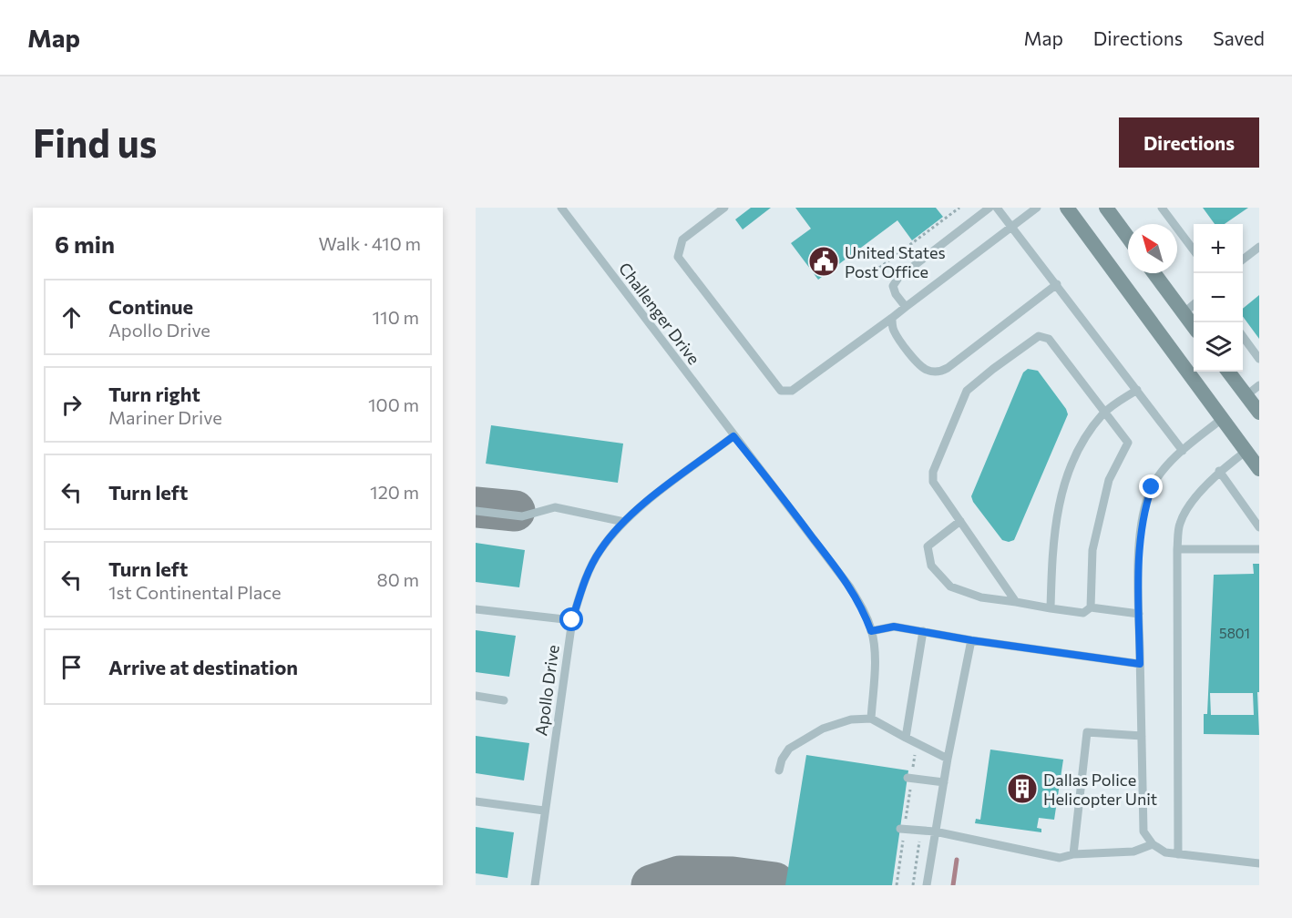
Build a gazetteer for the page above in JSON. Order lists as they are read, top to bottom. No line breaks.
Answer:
{"streets":{"lane":["Challenger Drive","Apollo Drive"]},"crossings":[["Challenger Drive","Apollo Drive"]],"places":{"public building":["United States Post Office"],"building":["Dallas Police Helicopter Unit"]},"house_numbers":["5801"],"north":"top left","page":{"header":"Map","nav":["Map","Directions","Saved"],"buttons":"Directions","title":"Find us","heading":["6 min","Walk · 410 m"],"map_buttons":["+","−"],"list":[["Continue","Apollo Drive","110 m"],["Turn right","Mariner Drive","100 m"],["Turn left","120 m"],["Turn left","1st Continental Place","80 m"],"Arrive at destination"]}}
